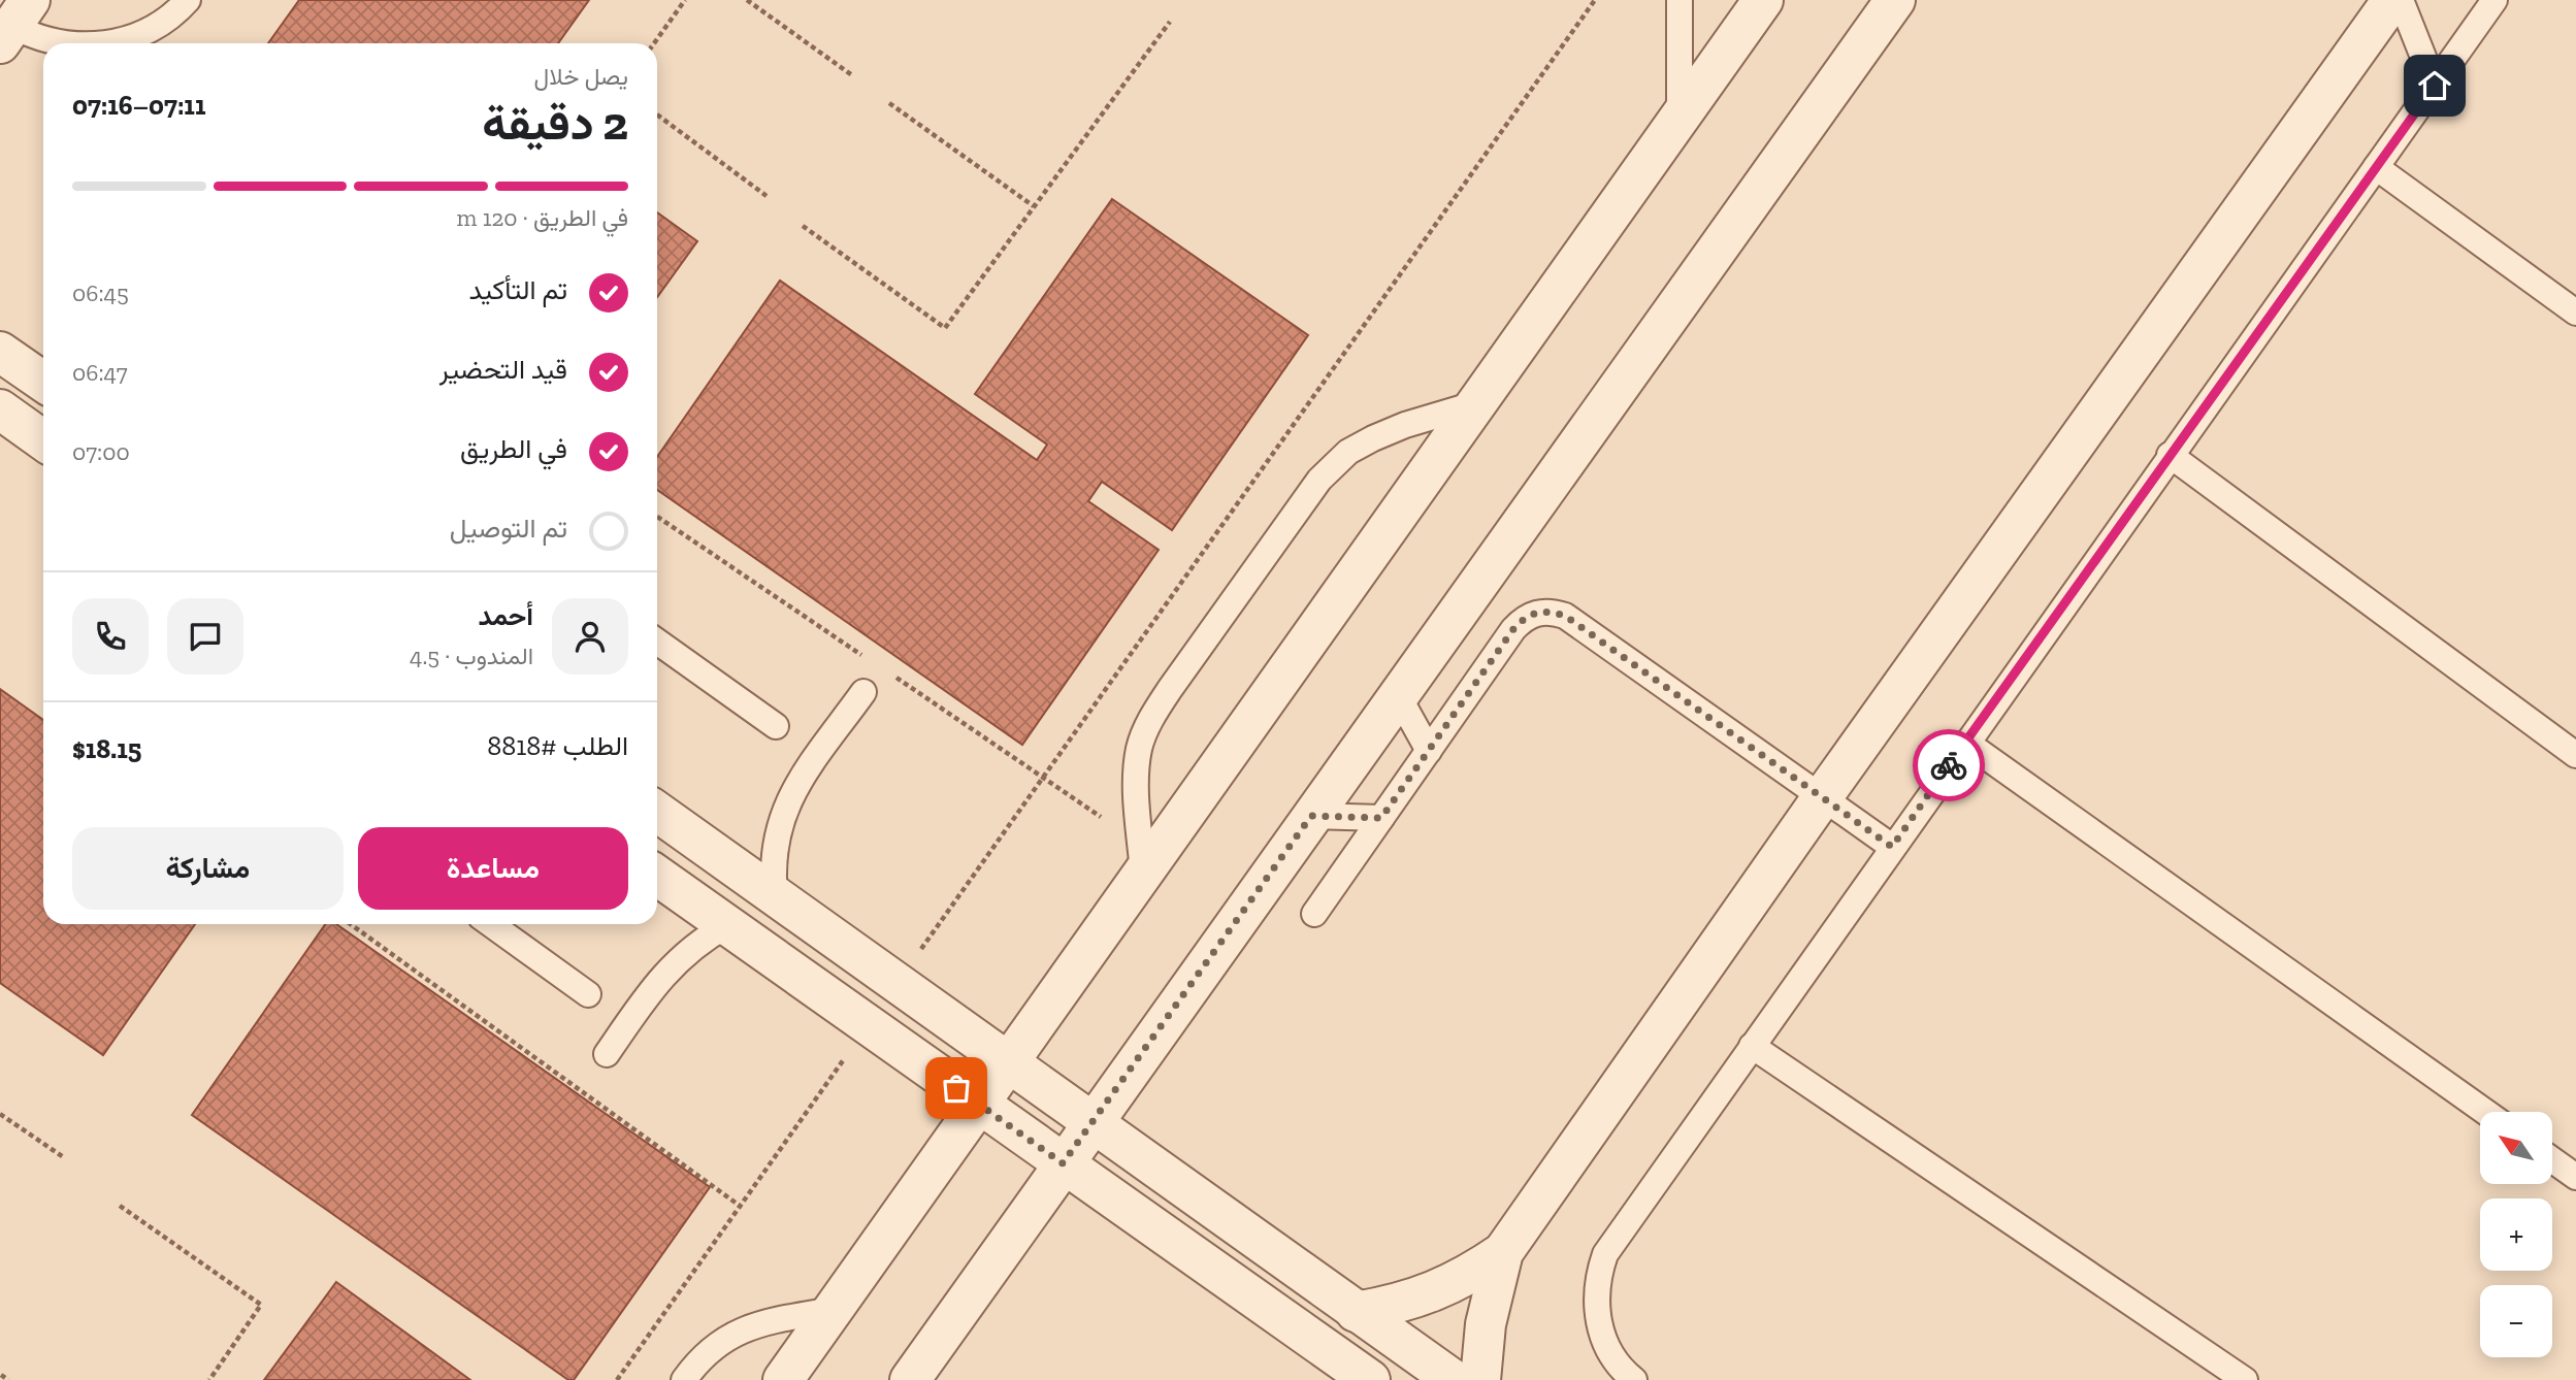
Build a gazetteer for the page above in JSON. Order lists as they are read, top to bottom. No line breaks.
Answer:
{"north":"top left","page":{"heading":["2 دقيقة","يصل خلال","07:11–07:16"],"panel":["أحمد","المندوب · 4.5","الطلب #8818","$18.15"],"bar":"في الطريق · 120 m","list":[["تم التأكيد","06:45"],["قيد التحضير","06:47"],["في الطريق","07:00"],"تم التوصيل"],"buttons":["مساعدة","مشاركة"],"map_buttons":["+","−"]}}
